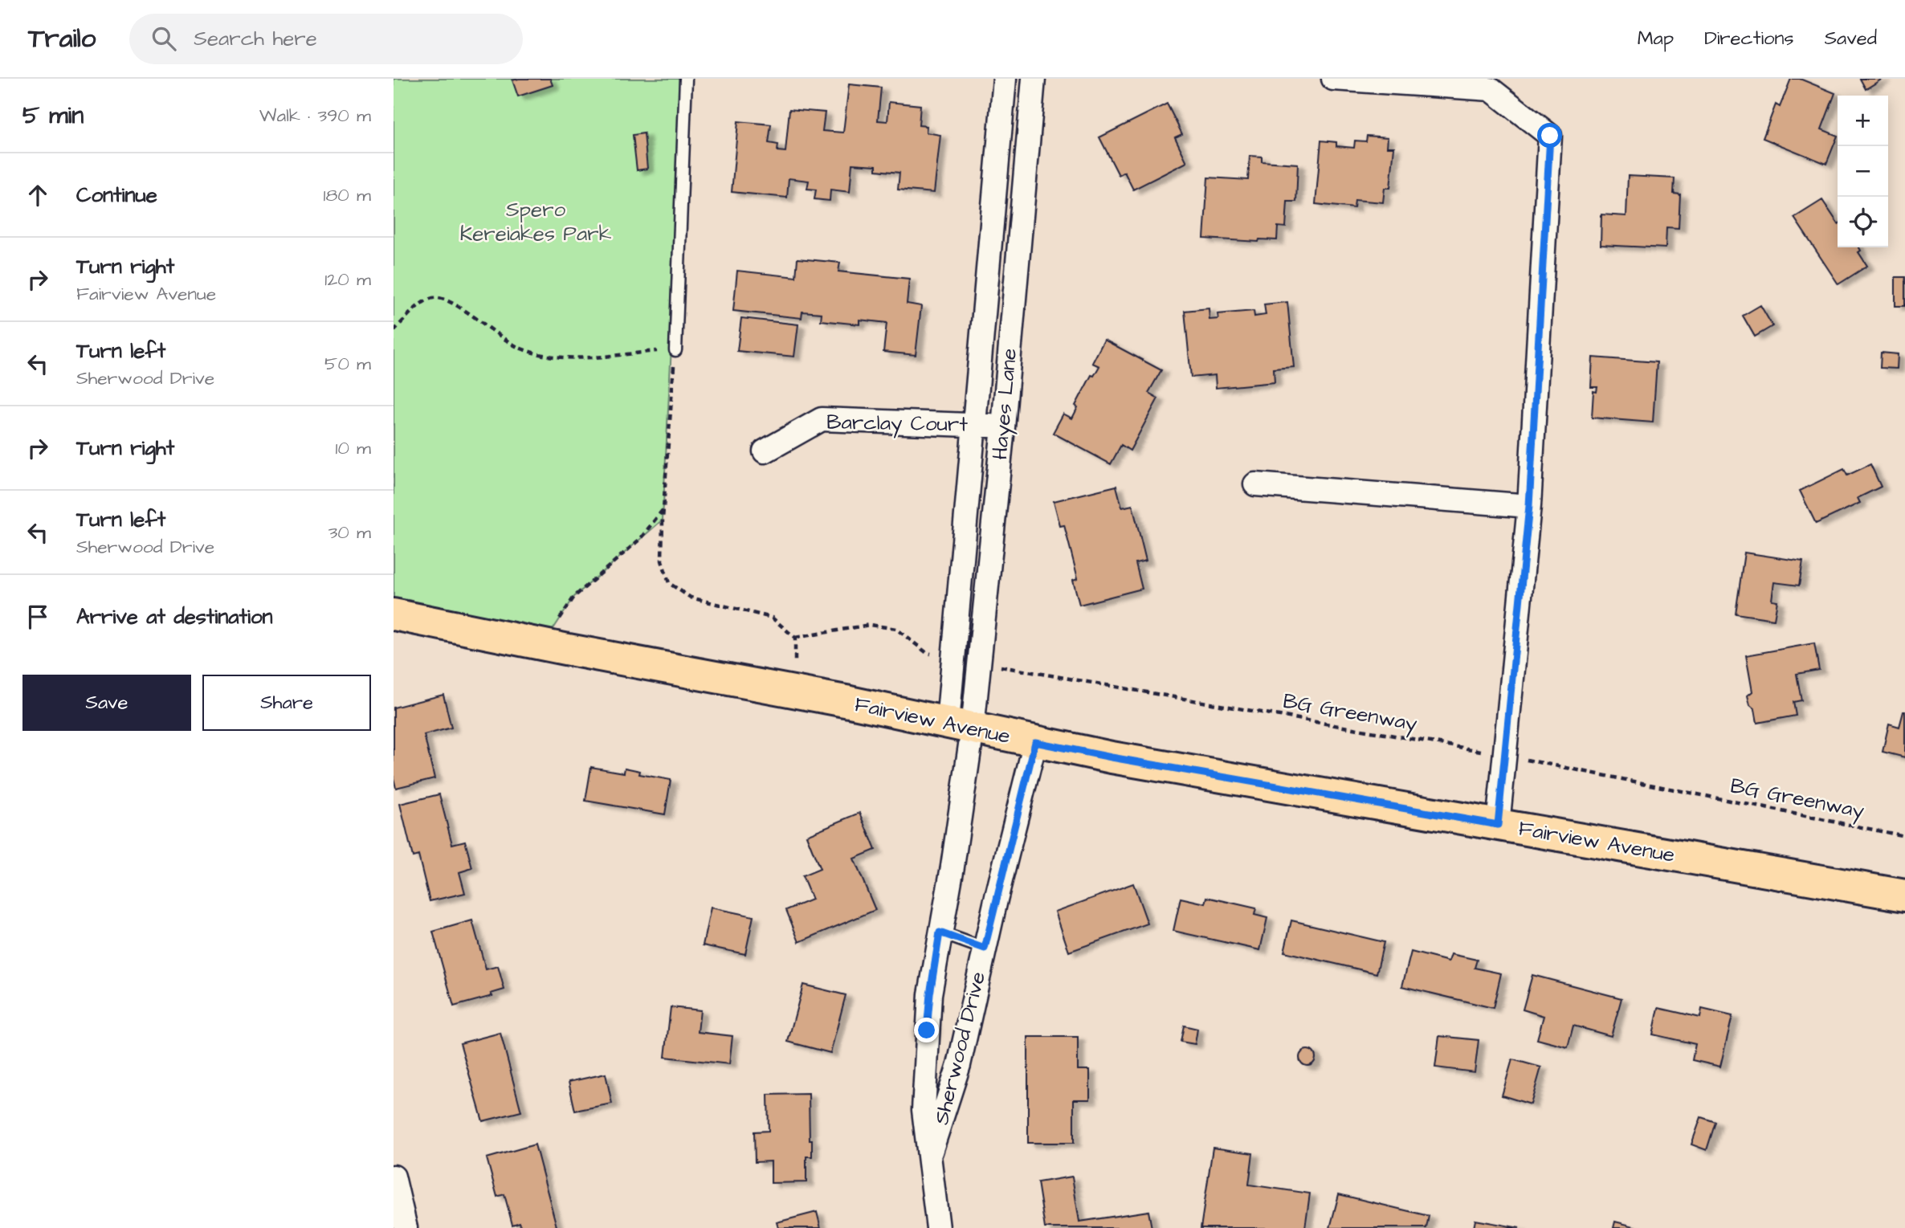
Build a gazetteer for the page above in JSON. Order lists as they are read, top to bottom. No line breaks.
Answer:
{"streets":{"main road":["Fairview Avenue"],"street":["Hayes Lane","Barclay Court","Sherwood Drive"],"path":["BG Greenway"]},"crossings":[["Hayes Lane","Barclay Court"],["Hayes Lane","BG Greenway"],["Hayes Lane","Fairview Avenue"],["Hayes Lane","Sherwood Drive"],["Fairview Avenue","Sherwood Drive"]],"parks":["Spero Kereiakes Park"],"page":{"header":"Trailo","search":"Search here","nav":["Map","Directions","Saved"],"heading":["5 min","Walk · 390 m"],"map_buttons":["+","−"],"list":[["Continue","180 m"],["Turn right","Fairview Avenue","120 m"],["Turn left","Sherwood Drive","50 m"],["Turn right","10 m"],["Turn left","Sherwood Drive","30 m"],"Arrive at destination"],"buttons":["Save","Share"]}}
